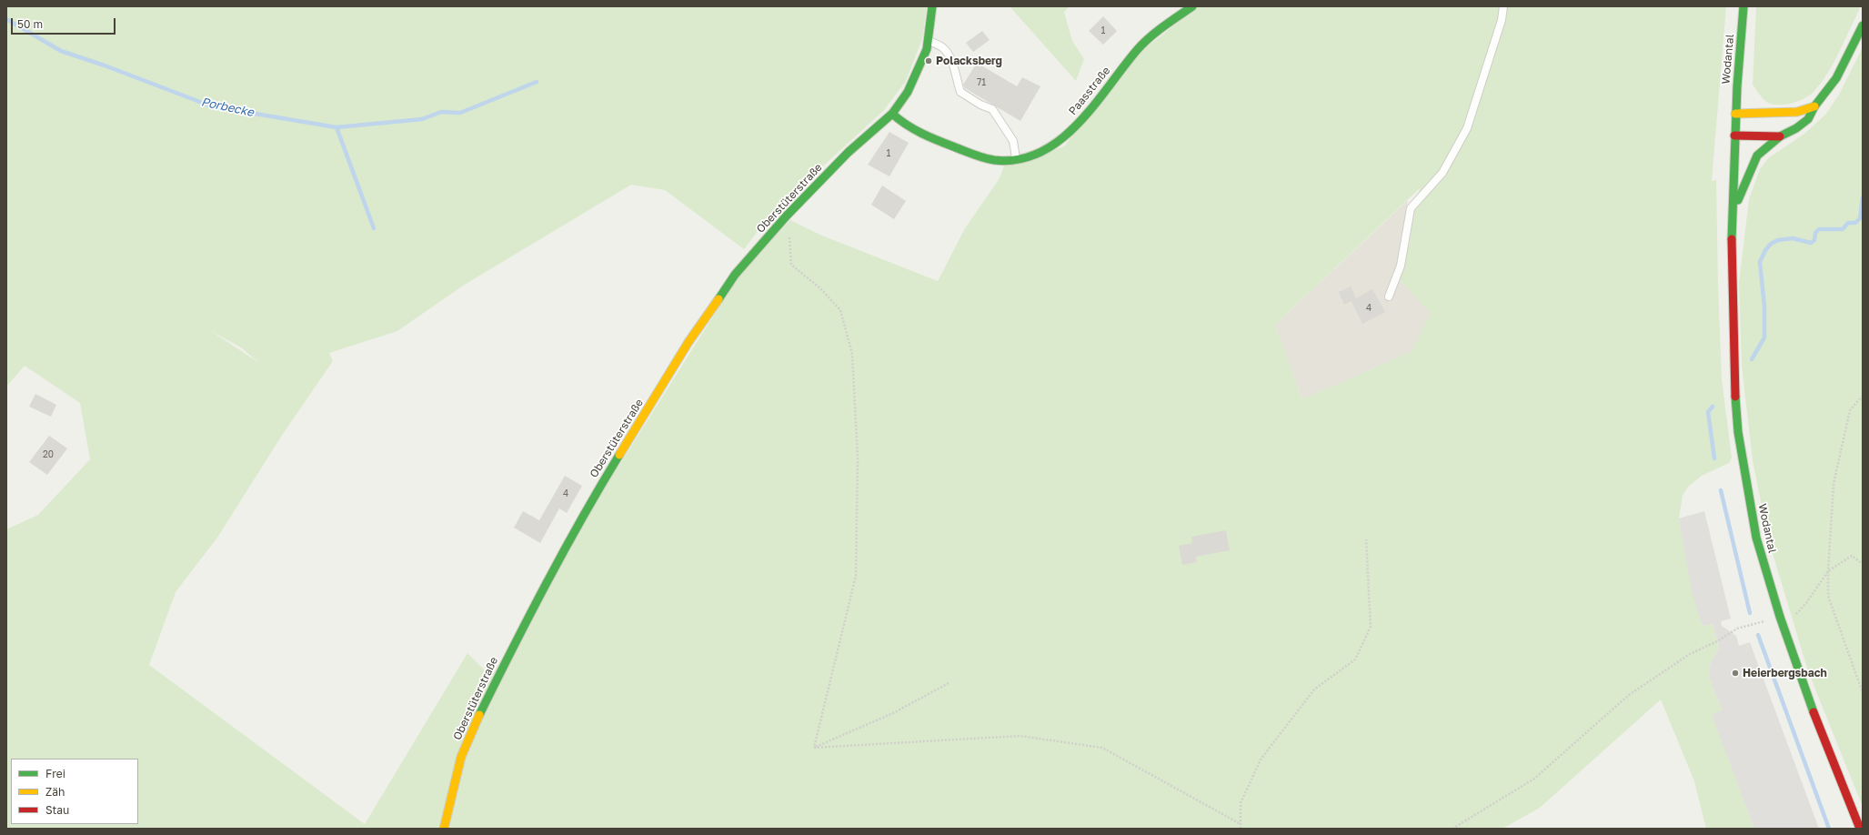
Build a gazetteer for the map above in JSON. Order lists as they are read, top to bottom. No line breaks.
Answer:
{"streets":{"street":["Wodantal","Paasstraße","Oberstüterstraße"]},"crossings":[["Paasstraße","Oberstüterstraße"]],"water":["Porbecke"],"places":["Polacksberg","Heierbergsbach"],"house_numbers":["1","71","1","4","20","4"],"legend":["Frei","Zäh","Stau"],"scale_bar":"50 m"}
